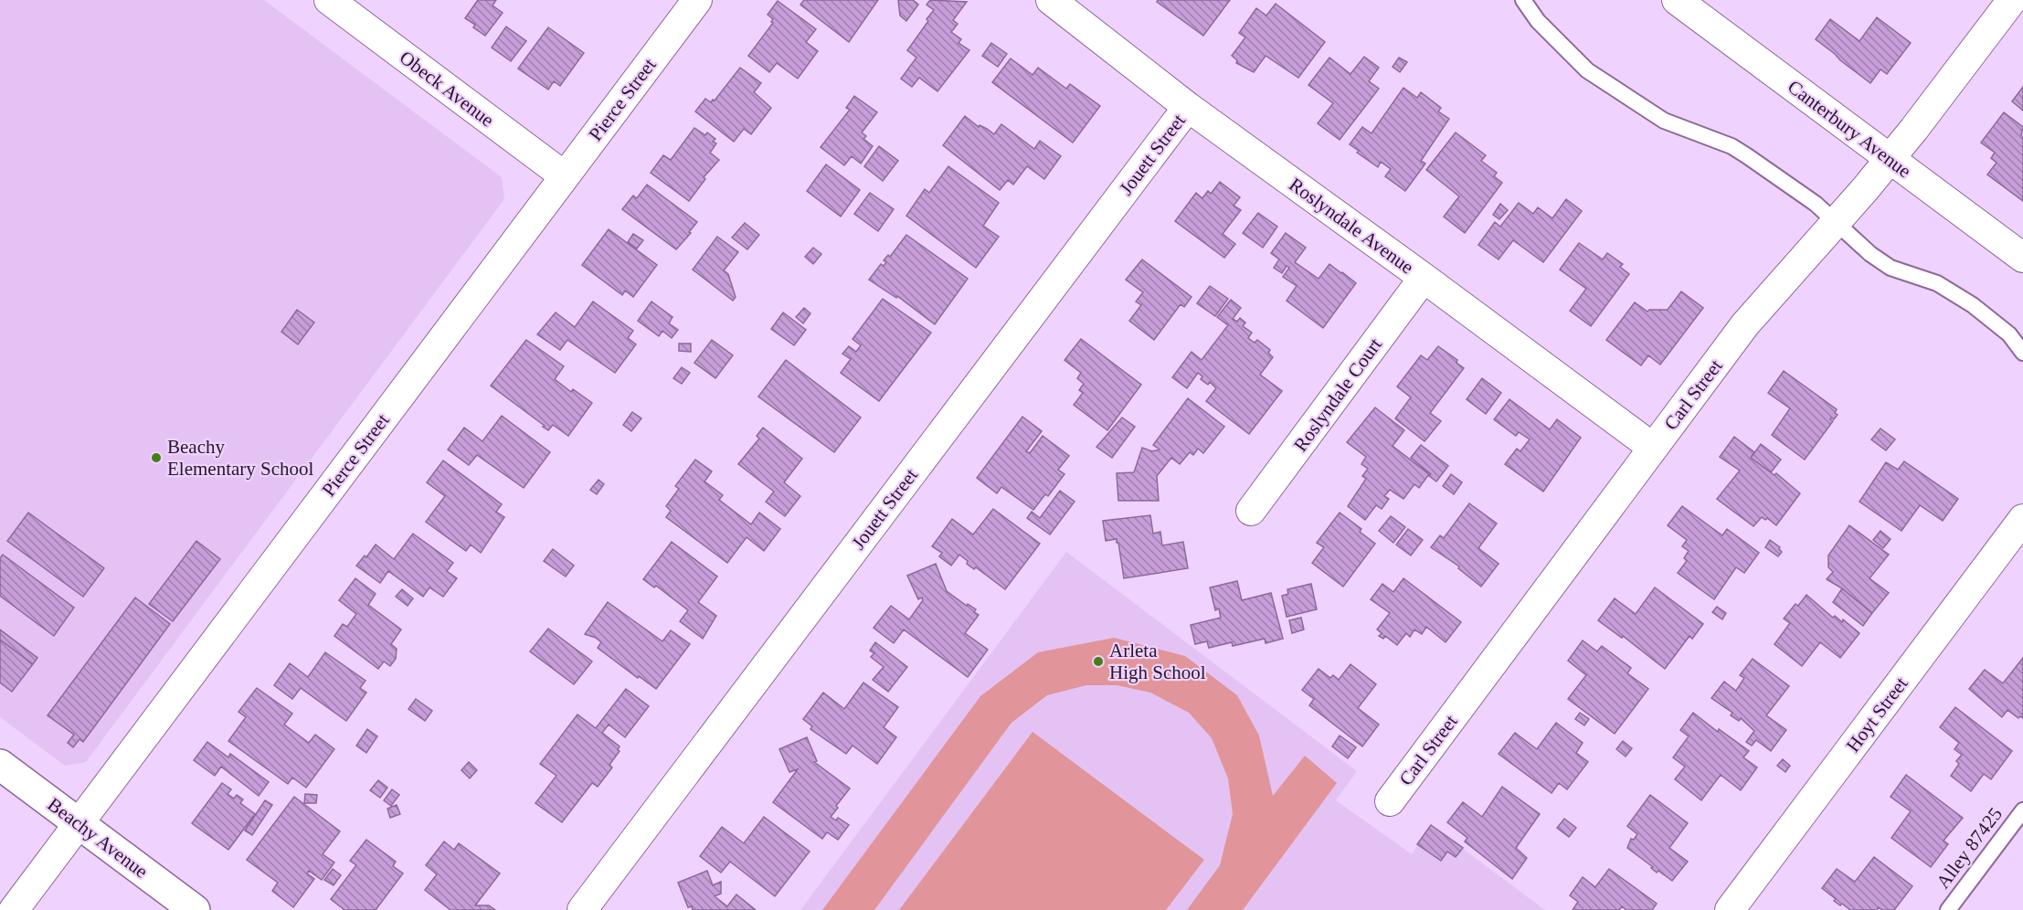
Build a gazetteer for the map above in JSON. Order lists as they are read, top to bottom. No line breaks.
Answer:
{"streets":{"street":["Obeck Avenue","Pierce Street","Canterbury Avenue","Jouett Street","Roslyndale Avenue","Roslyndale Court","Carl Street","Hoyt Street","Beachy Avenue"],"lane":["Alley 87425"]},"crossings":[["Obeck Avenue","Pierce Street"],["Pierce Street","Beachy Avenue"],["Canterbury Avenue","Carl Street"],["Jouett Street","Roslyndale Avenue"],["Roslyndale Avenue","Roslyndale Court"],["Roslyndale Avenue","Carl Street"]],"places":["Beachy Elementary School","Arleta High School"]}
